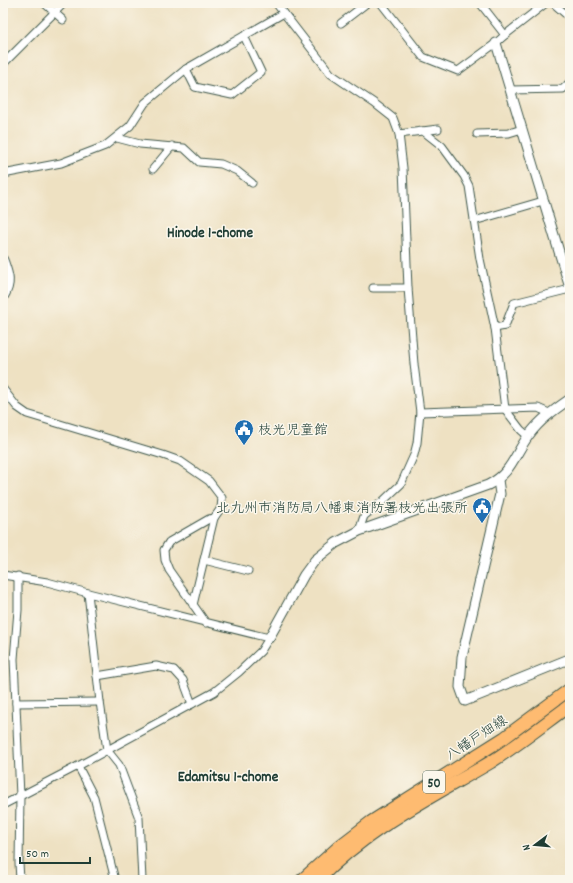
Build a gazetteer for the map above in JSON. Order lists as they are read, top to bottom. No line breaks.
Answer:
{"streets":{"main road":["八幡戸畑線","50"]},"districts":["Hinode 1-chome","Edamitsu 1-chome"],"places":{"public building":["枝光児童館","北九州市消防局八幡東消防署枝光出張所"]},"scale_bar":"50 m","north":"left"}
